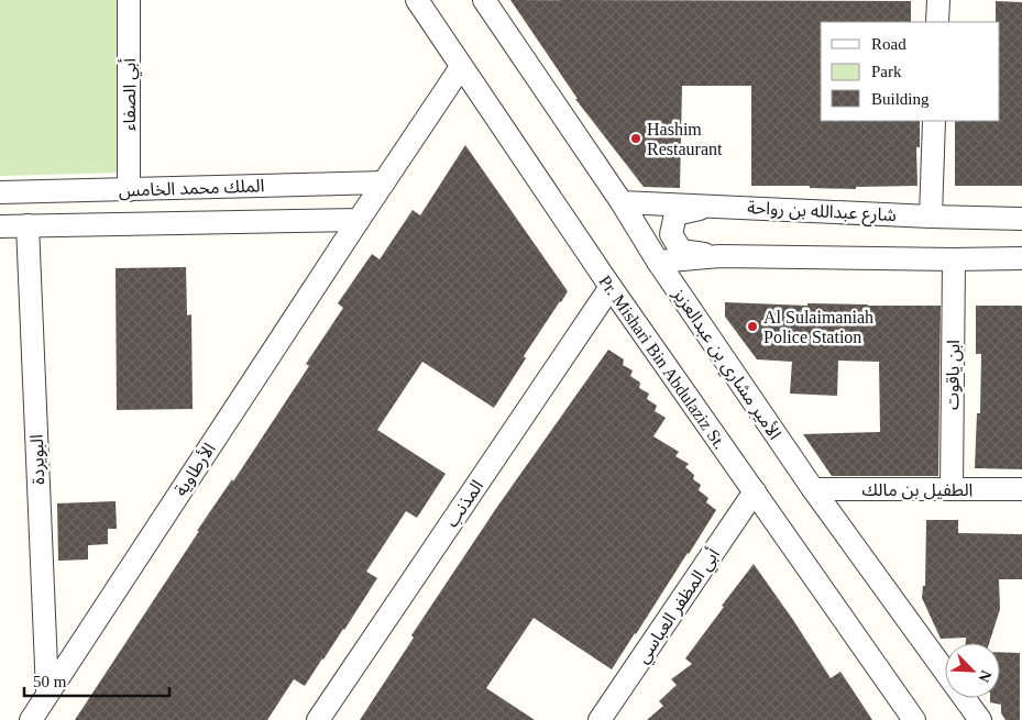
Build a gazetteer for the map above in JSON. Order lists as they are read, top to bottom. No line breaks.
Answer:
{"streets":{"street":["أبي الصفاء","الملك محمد الخامس","شارع عبدالله بن رواحة","Pr. Mishari Bin Abdulaziz St.","الأمير مشاري بن عبدالعزيز","ابن ياقوت","البويردة","الأرطاوية","الطفيل بن مالك","المذنب","أبي المظفر العباسي"]},"crossings":[["أبي الصفاء","الملك محمد الخامس"],["الملك محمد الخامس","البويردة"],["الملك محمد الخامس","الأرطاوية"],["شارع عبدالله بن رواحة","الأمير مشاري بن عبدالعزيز"],["Pr. Mishari Bin Abdulaziz St.","الأرطاوية"],["Pr. Mishari Bin Abdulaziz St.","المذنب"],["Pr. Mishari Bin Abdulaziz St.","أبي المظفر العباسي"],["الأمير مشاري بن عبدالعزيز","الطفيل بن مالك"],["ابن ياقوت","الطفيل بن مالك"],["البويردة","الأرطاوية"]],"places":["Hashim Restaurant","Al Sulaimaniah Police Station"],"legend":["Road","Park","Building"],"scale_bar":"50 m","north":"bottom right"}
